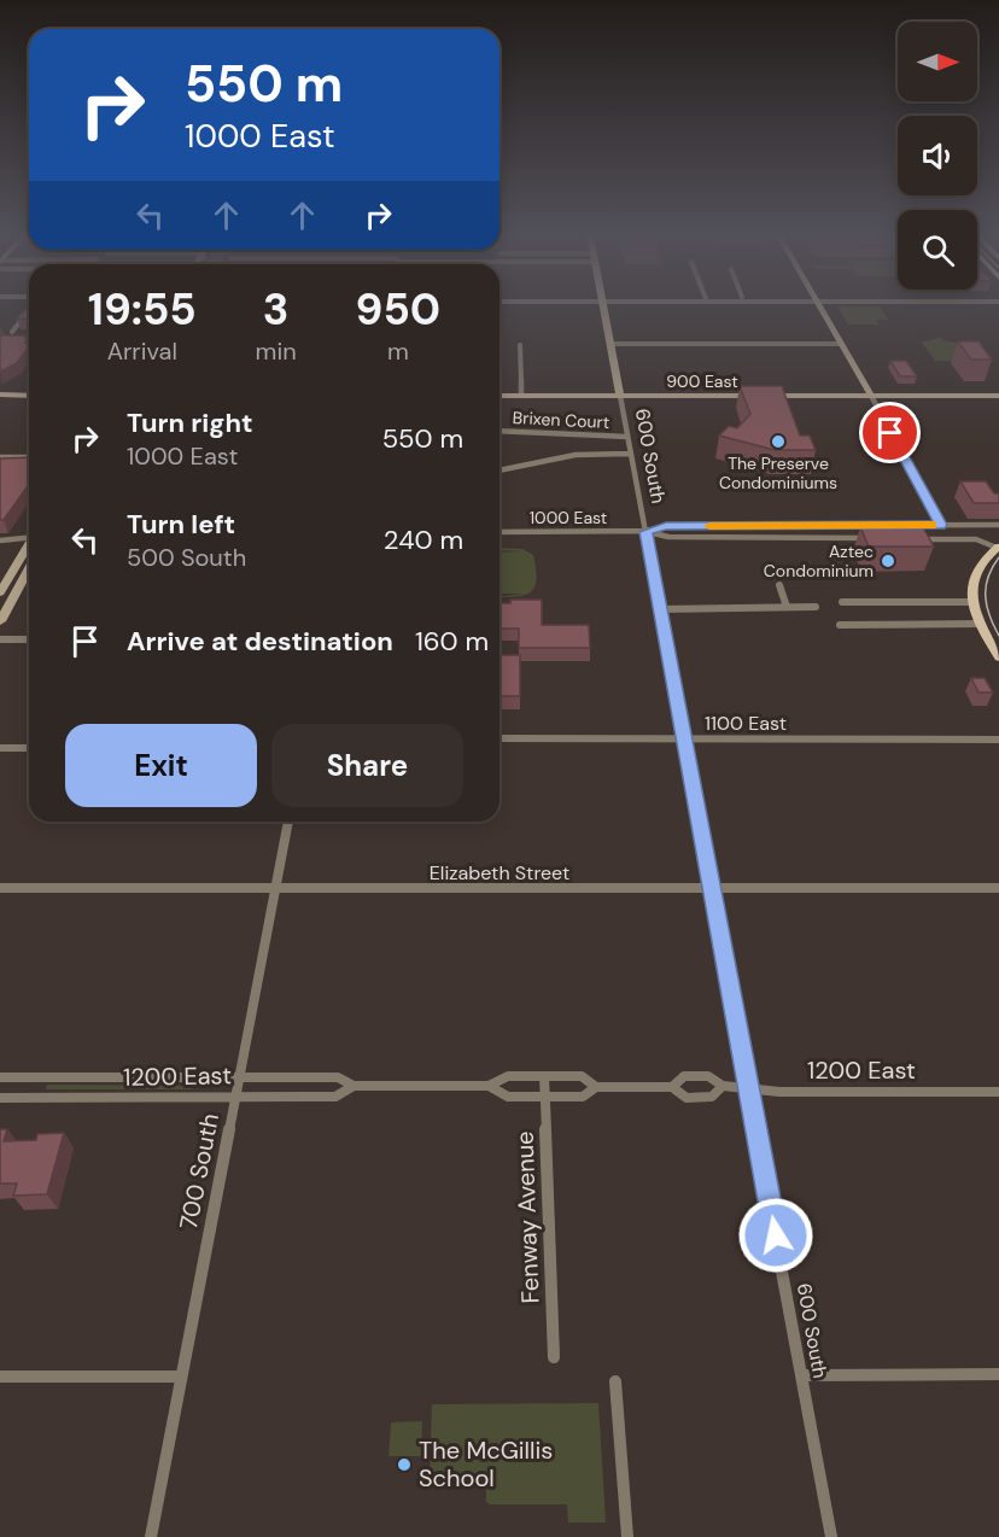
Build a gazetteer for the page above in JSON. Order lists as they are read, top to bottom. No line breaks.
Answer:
{"streets":{"street":["900 East","Brixen Court","600 South","1000 East","1100 East","Elizabeth Street","1200 East","700 South","Fenway Avenue"]},"crossings":[["900 East","600 South"],["Brixen Court","600 South"],["600 South","1000 East"],["600 South","1100 East"],["600 South","Elizabeth Street"],["600 South","1200 East"],["Elizabeth Street","700 South"],["1200 East","700 South"],["1200 East","Fenway Avenue"]],"places":["The Preserve Condominiums","Aztec Condominium","The McGillis School"],"north":"right","page":{"turn":["550 m","1000 East"],"eta":["19:55","Arrival","3","min","950","m"],"list":[{"name":"Turn right","note":"1000 East","value":"550 m"},{"name":"Turn left","note":"500 South","value":"240 m"},{"name":"Arrive at destination","value":"160 m"}],"buttons":["Exit","Share"]}}
